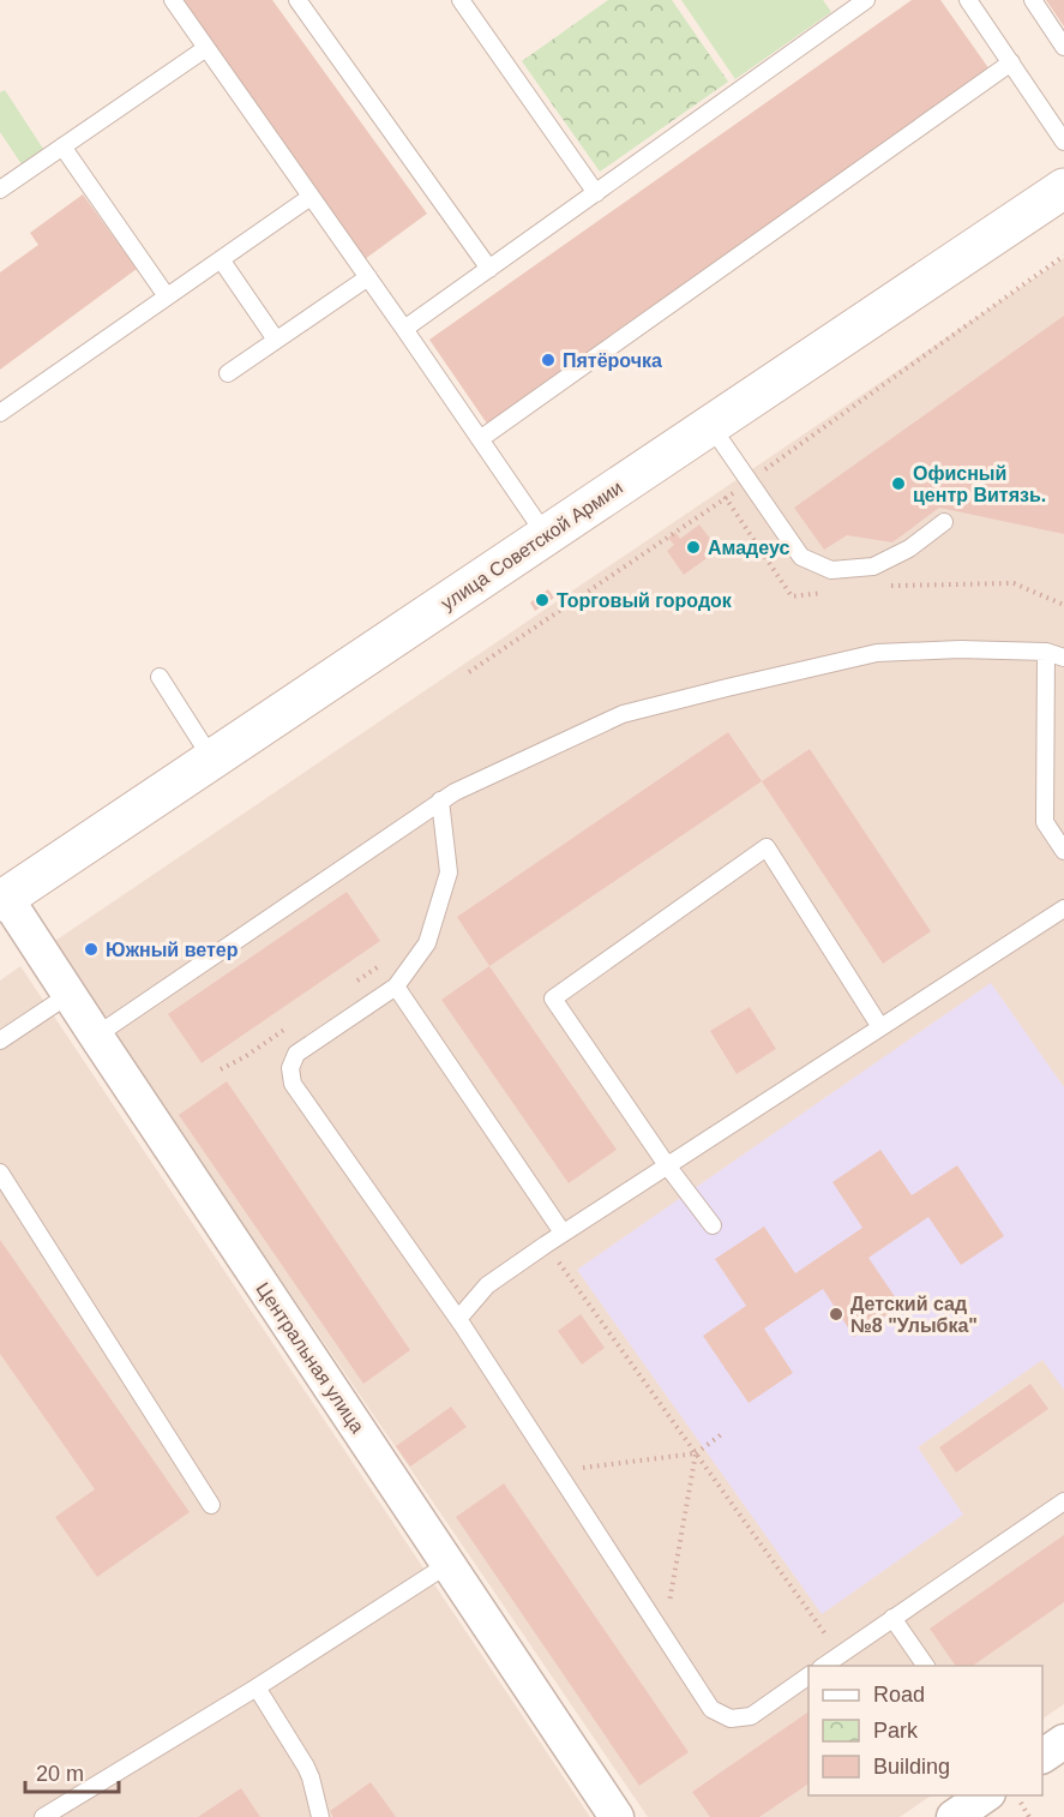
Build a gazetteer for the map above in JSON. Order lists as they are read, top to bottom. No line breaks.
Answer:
{"streets":{"main road":["улица Советской Армии"],"street":["Центральная улица"]},"crossings":[["улица Советской Армии","Центральная улица"]],"places":["Пятёрочка","Офисный центр Витязь.","Амадеус","Торговый городок","Южный ветер","Детский сад №8 \"Улыбка\""],"legend":["Road","Park","Building"],"scale_bar":"20 m"}
